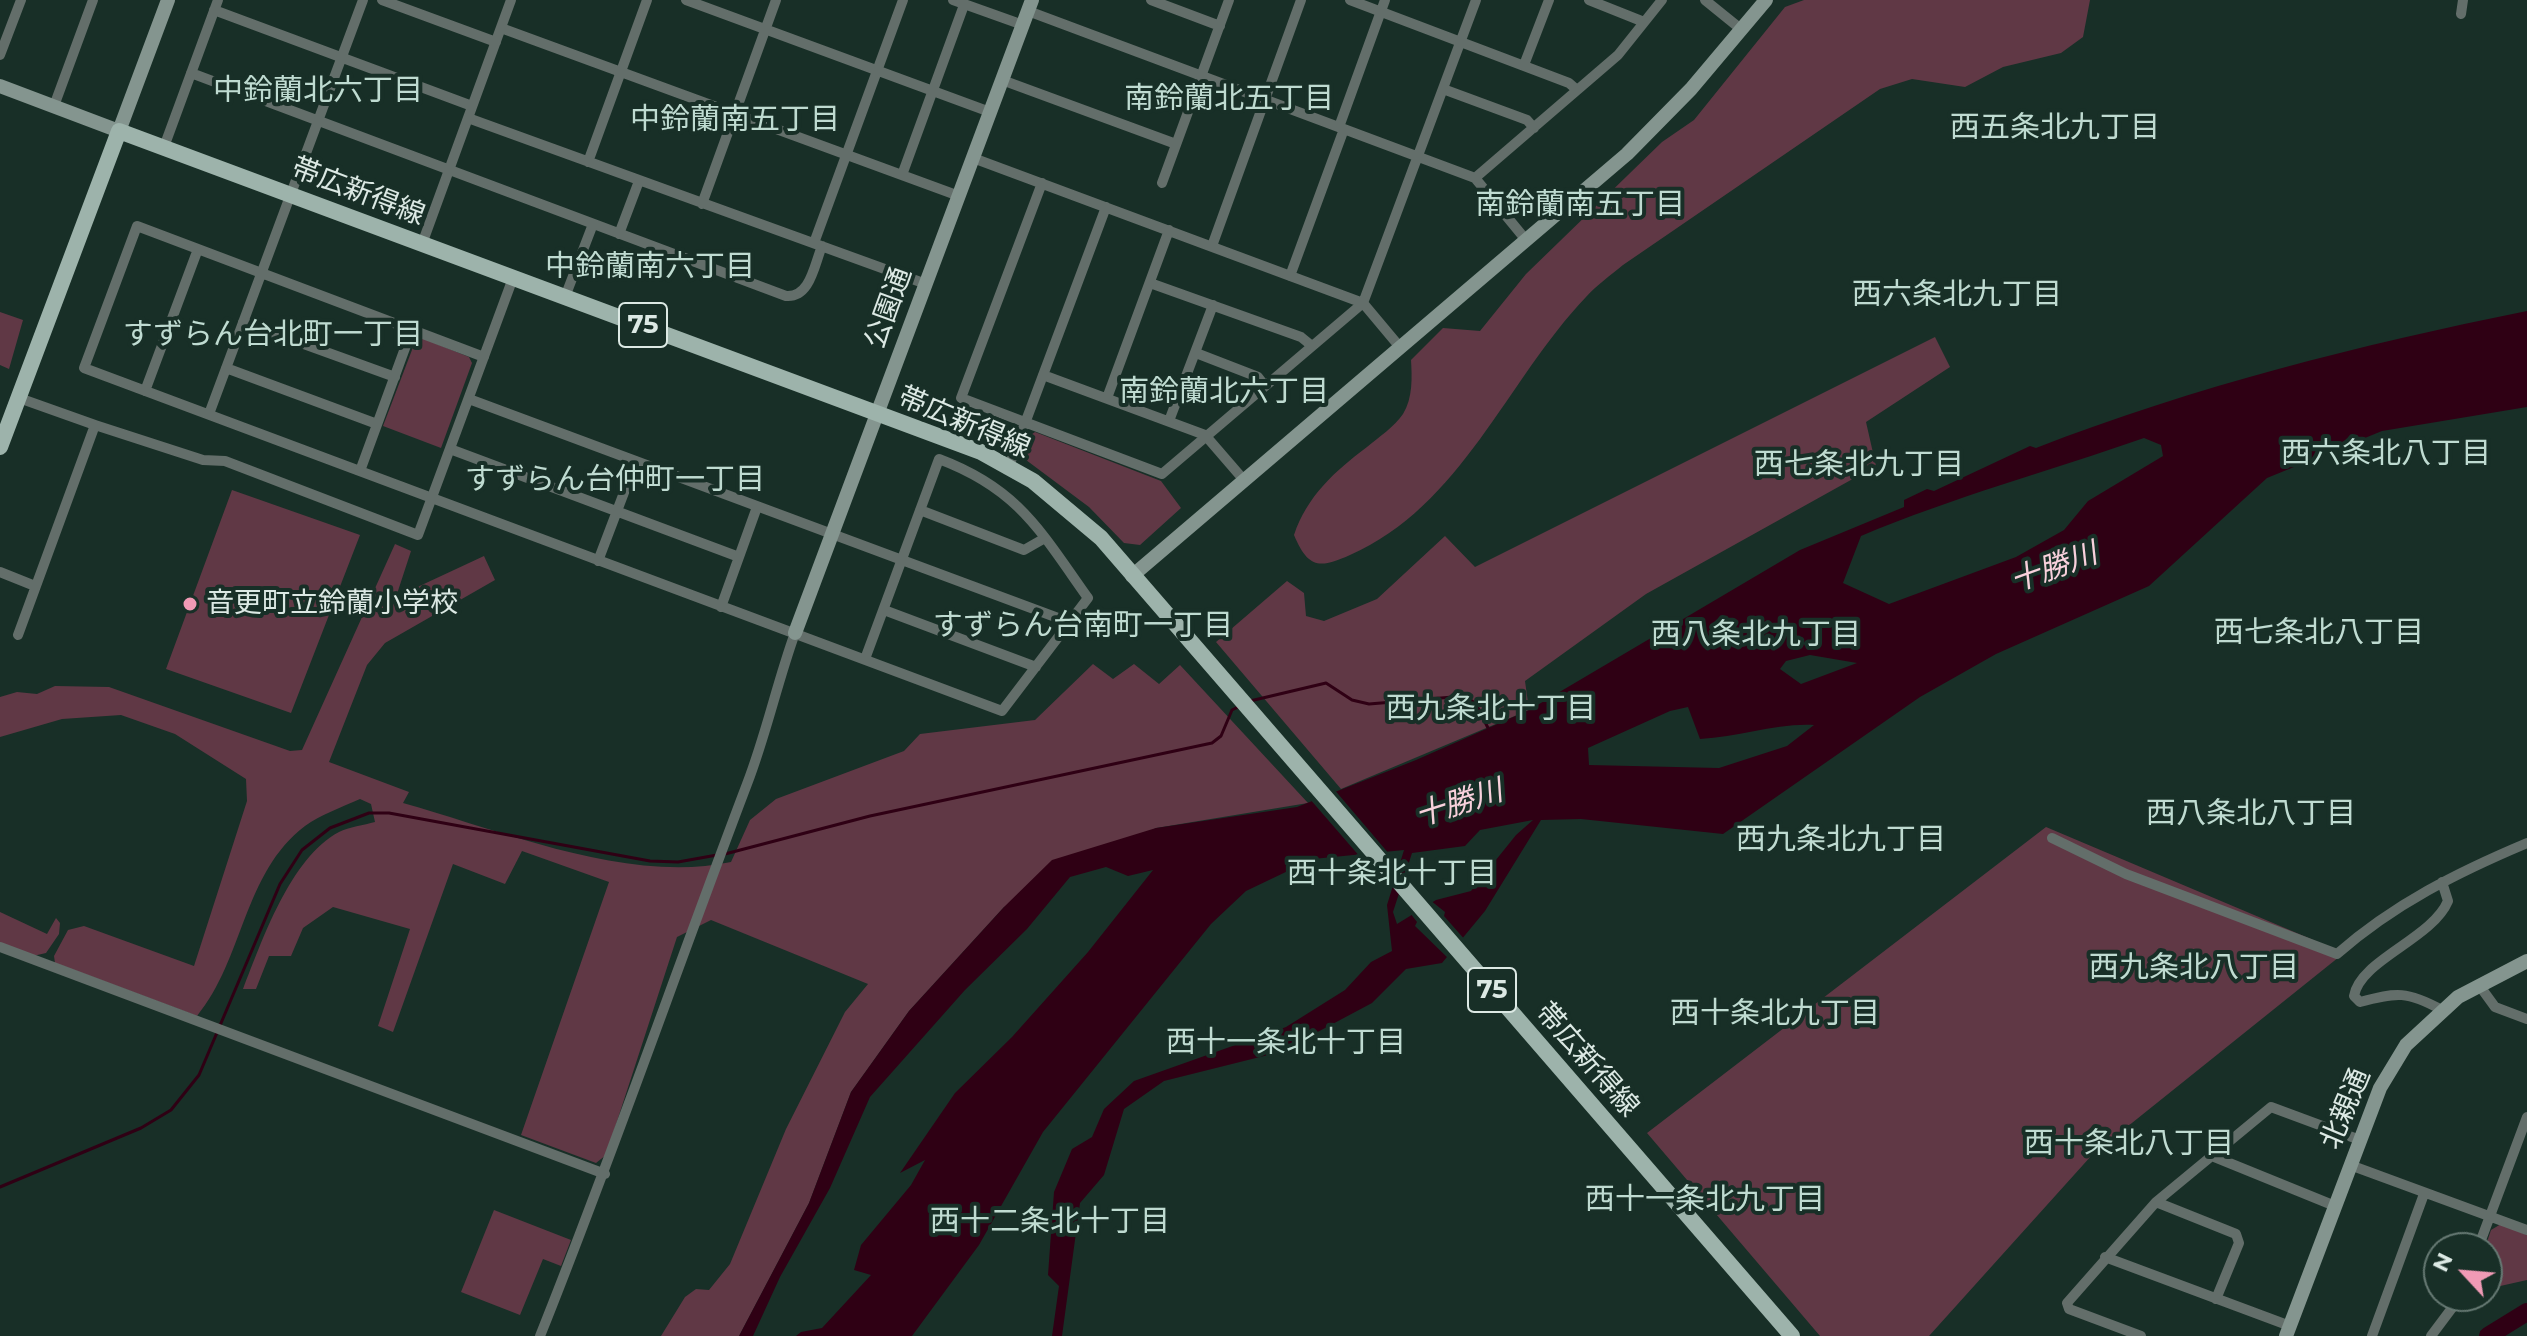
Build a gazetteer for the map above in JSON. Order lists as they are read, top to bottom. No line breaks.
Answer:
{"streets":{"main road":["帯広新得線","75"],"street":["公園通","北親通"]},"crossings":[["帯広新得線","公園通"]],"districts":["中鈴蘭北六丁目","南鈴蘭北五丁目","中鈴蘭南五丁目","西五条北九丁目","南鈴蘭南五丁目","中鈴蘭南六丁目","西六条北九丁目","すずらん台北町一丁目","南鈴蘭北六丁目","西六条北八丁目","西七条北九丁目","すずらん台仲町一丁目","すずらん台南町一丁目","西七条北八丁目","西八条北九丁目","西九条北十丁目","西八条北八丁目","西九条北九丁目","西十条北十丁目","西九条北八丁目","西十条北九丁目","西十一条北十丁目","西十条北八丁目","西十一条北九丁目","西十二条北十丁目"],"water":["十勝川"],"places":["音更町立鈴蘭小学校"],"north":"top left"}
